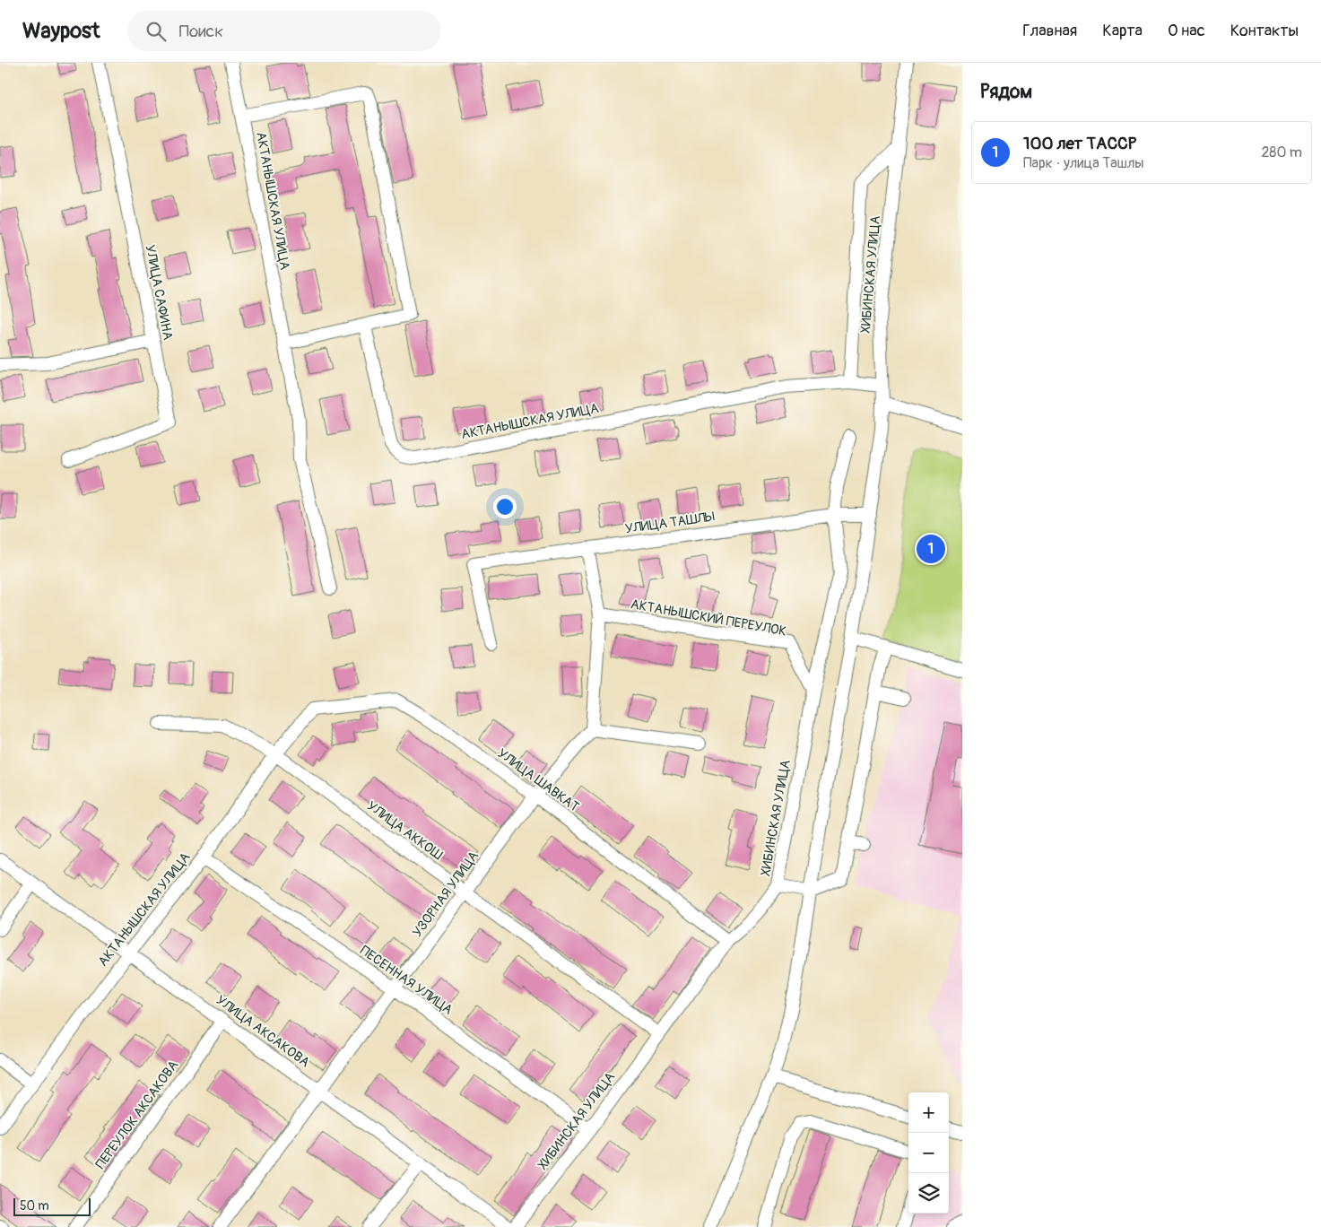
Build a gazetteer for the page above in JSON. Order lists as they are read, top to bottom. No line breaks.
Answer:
{"streets":{"street":["АКТАНЫШСКАЯ УЛИЦА","ХИБИНСКАЯ УЛИЦА","УЛИЦА САФИНА","УЛИЦА ТАШЛЫ","АКТАНЫШСКИЙ ПЕРЕУЛОК","УЛИЦА ШАВКАТ","УЛИЦА АККОШ","УЗОРНАЯ УЛИЦА","ПЕСЕННАЯ УЛИЦА","УЛИЦА АКСАКОВА","ПЕРЕУЛОК АКСАКОВА"]},"crossings":[["АКТАНЫШСКАЯ УЛИЦА","ХИБИНСКАЯ УЛИЦА"],["АКТАНЫШСКАЯ УЛИЦА","УЛИЦА ШАВКАТ"],["АКТАНЫШСКАЯ УЛИЦА","УЛИЦА АККОШ"],["АКТАНЫШСКАЯ УЛИЦА","ПЕСЕННАЯ УЛИЦА"],["АКТАНЫШСКАЯ УЛИЦА","УЛИЦА АКСАКОВА"],["ХИБИНСКАЯ УЛИЦА","УЛИЦА ТАШЛЫ"],["ХИБИНСКАЯ УЛИЦА","АКТАНЫШСКИЙ ПЕРЕУЛОК"],["ХИБИНСКАЯ УЛИЦА","УЛИЦА ШАВКАТ"],["ХИБИНСКАЯ УЛИЦА","УЛИЦА АККОШ"],["ХИБИНСКАЯ УЛИЦА","ПЕСЕННАЯ УЛИЦА"],["УЛИЦА ШАВКАТ","УЗОРНАЯ УЛИЦА"],["УЛИЦА АККОШ","УЗОРНАЯ УЛИЦА"],["УЗОРНАЯ УЛИЦА","ПЕСЕННАЯ УЛИЦА"],["УЗОРНАЯ УЛИЦА","УЛИЦА АКСАКОВА"],["УЛИЦА АКСАКОВА","ПЕРЕУЛОК АКСАКОВА"]],"scale_bar":"50 m","page":{"header":"Waypost","search":"Поиск","nav":["Главная","Карта","О нас","Контакты"],"heading":"Рядом","list":[{"mark":"1","name":"100 лет ТАССР","note":"Парк · улица Ташлы","value":"280 m"}],"pins":"1","map_buttons":["+","−"],"scale":"50 m"}}
